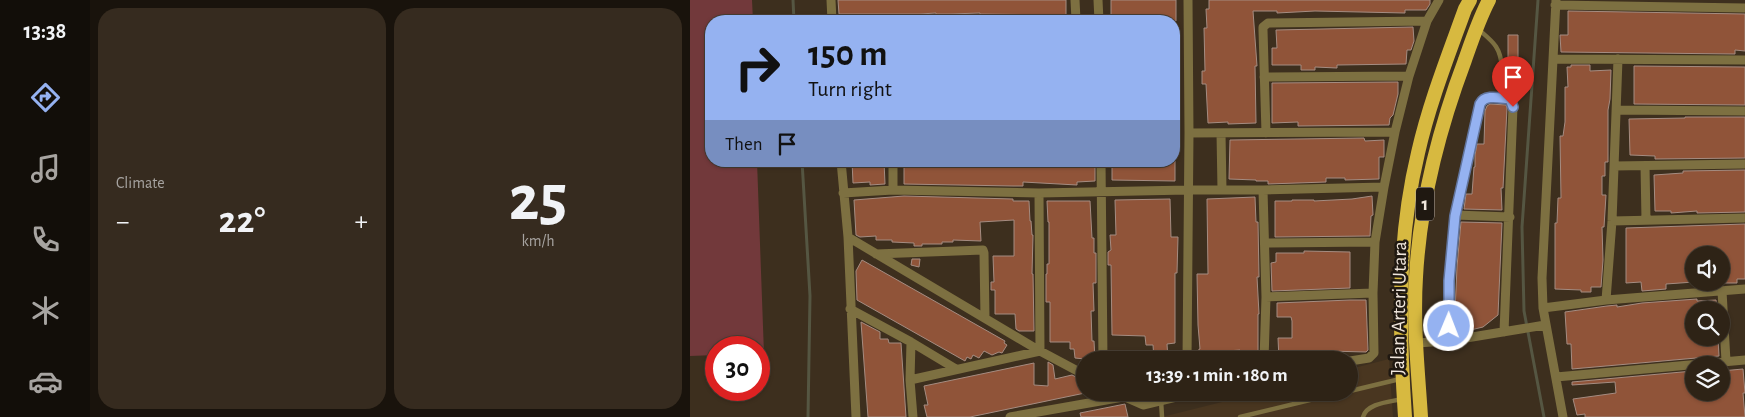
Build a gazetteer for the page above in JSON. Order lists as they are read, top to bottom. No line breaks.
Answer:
{"streets":{"highway":["1","Jalan Arteri Utara"]},"page":{"tabs":"13:38","tile":["Climate",["25","km/h"]],"turn":["150 m","Turn right"],"then":"Then","heat":["−","22°","+"],"limit":"30","trip":"13:39 · 1 min · 180 m"}}
